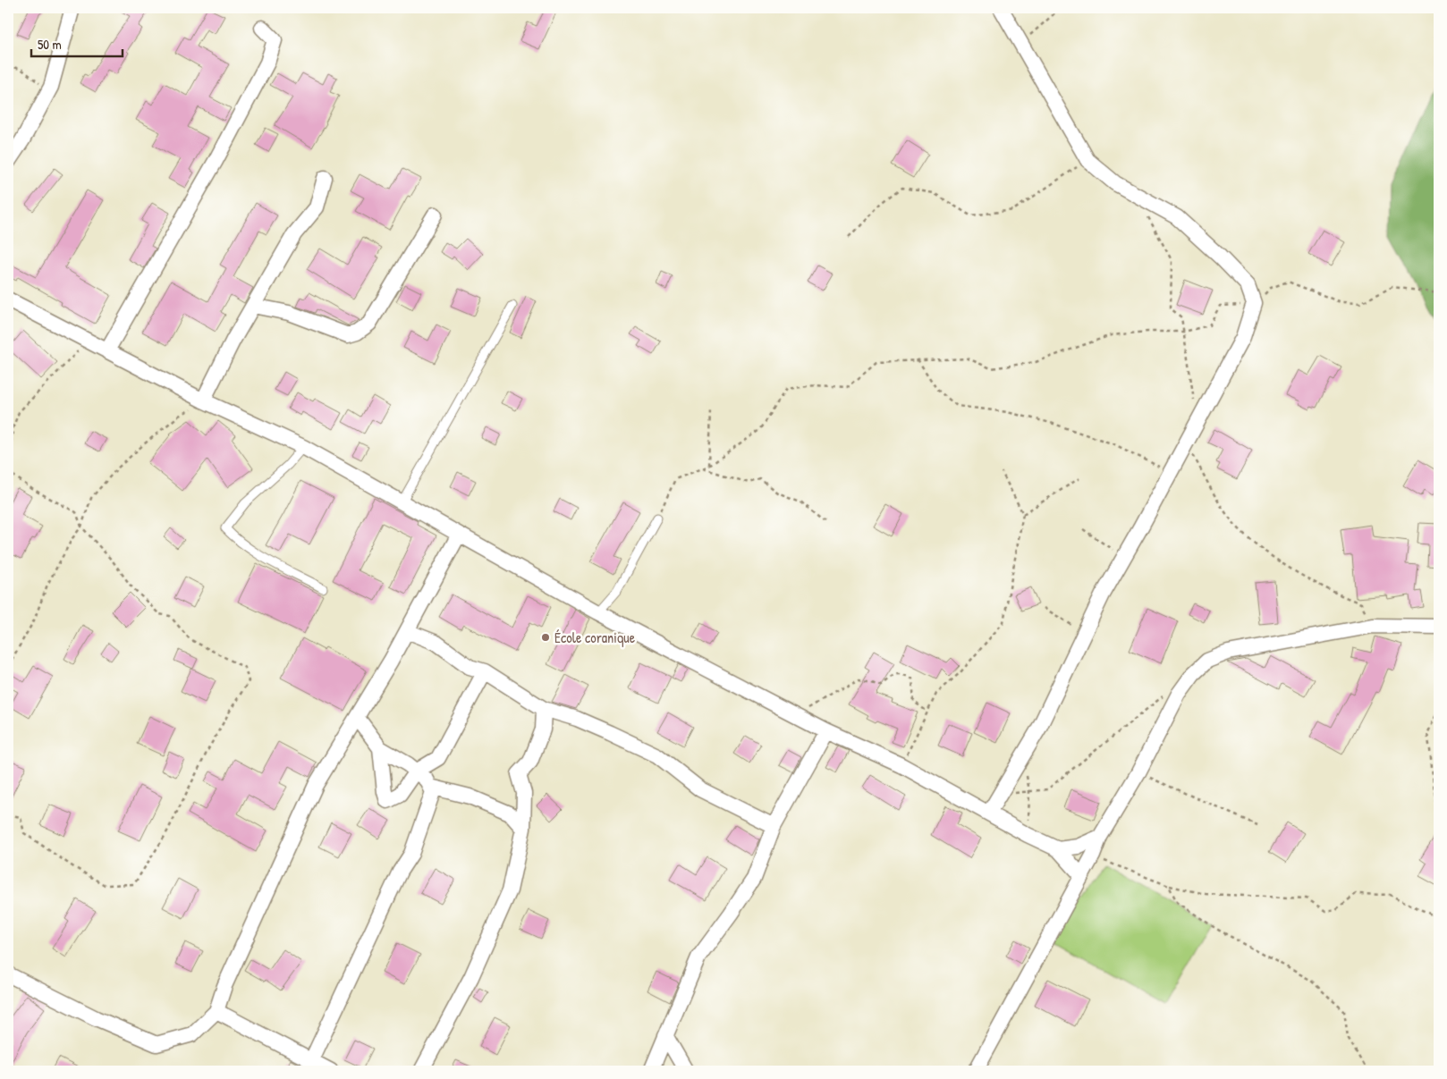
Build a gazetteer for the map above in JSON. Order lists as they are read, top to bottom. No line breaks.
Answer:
{"places":["École coranique"],"scale_bar":"50 m"}
